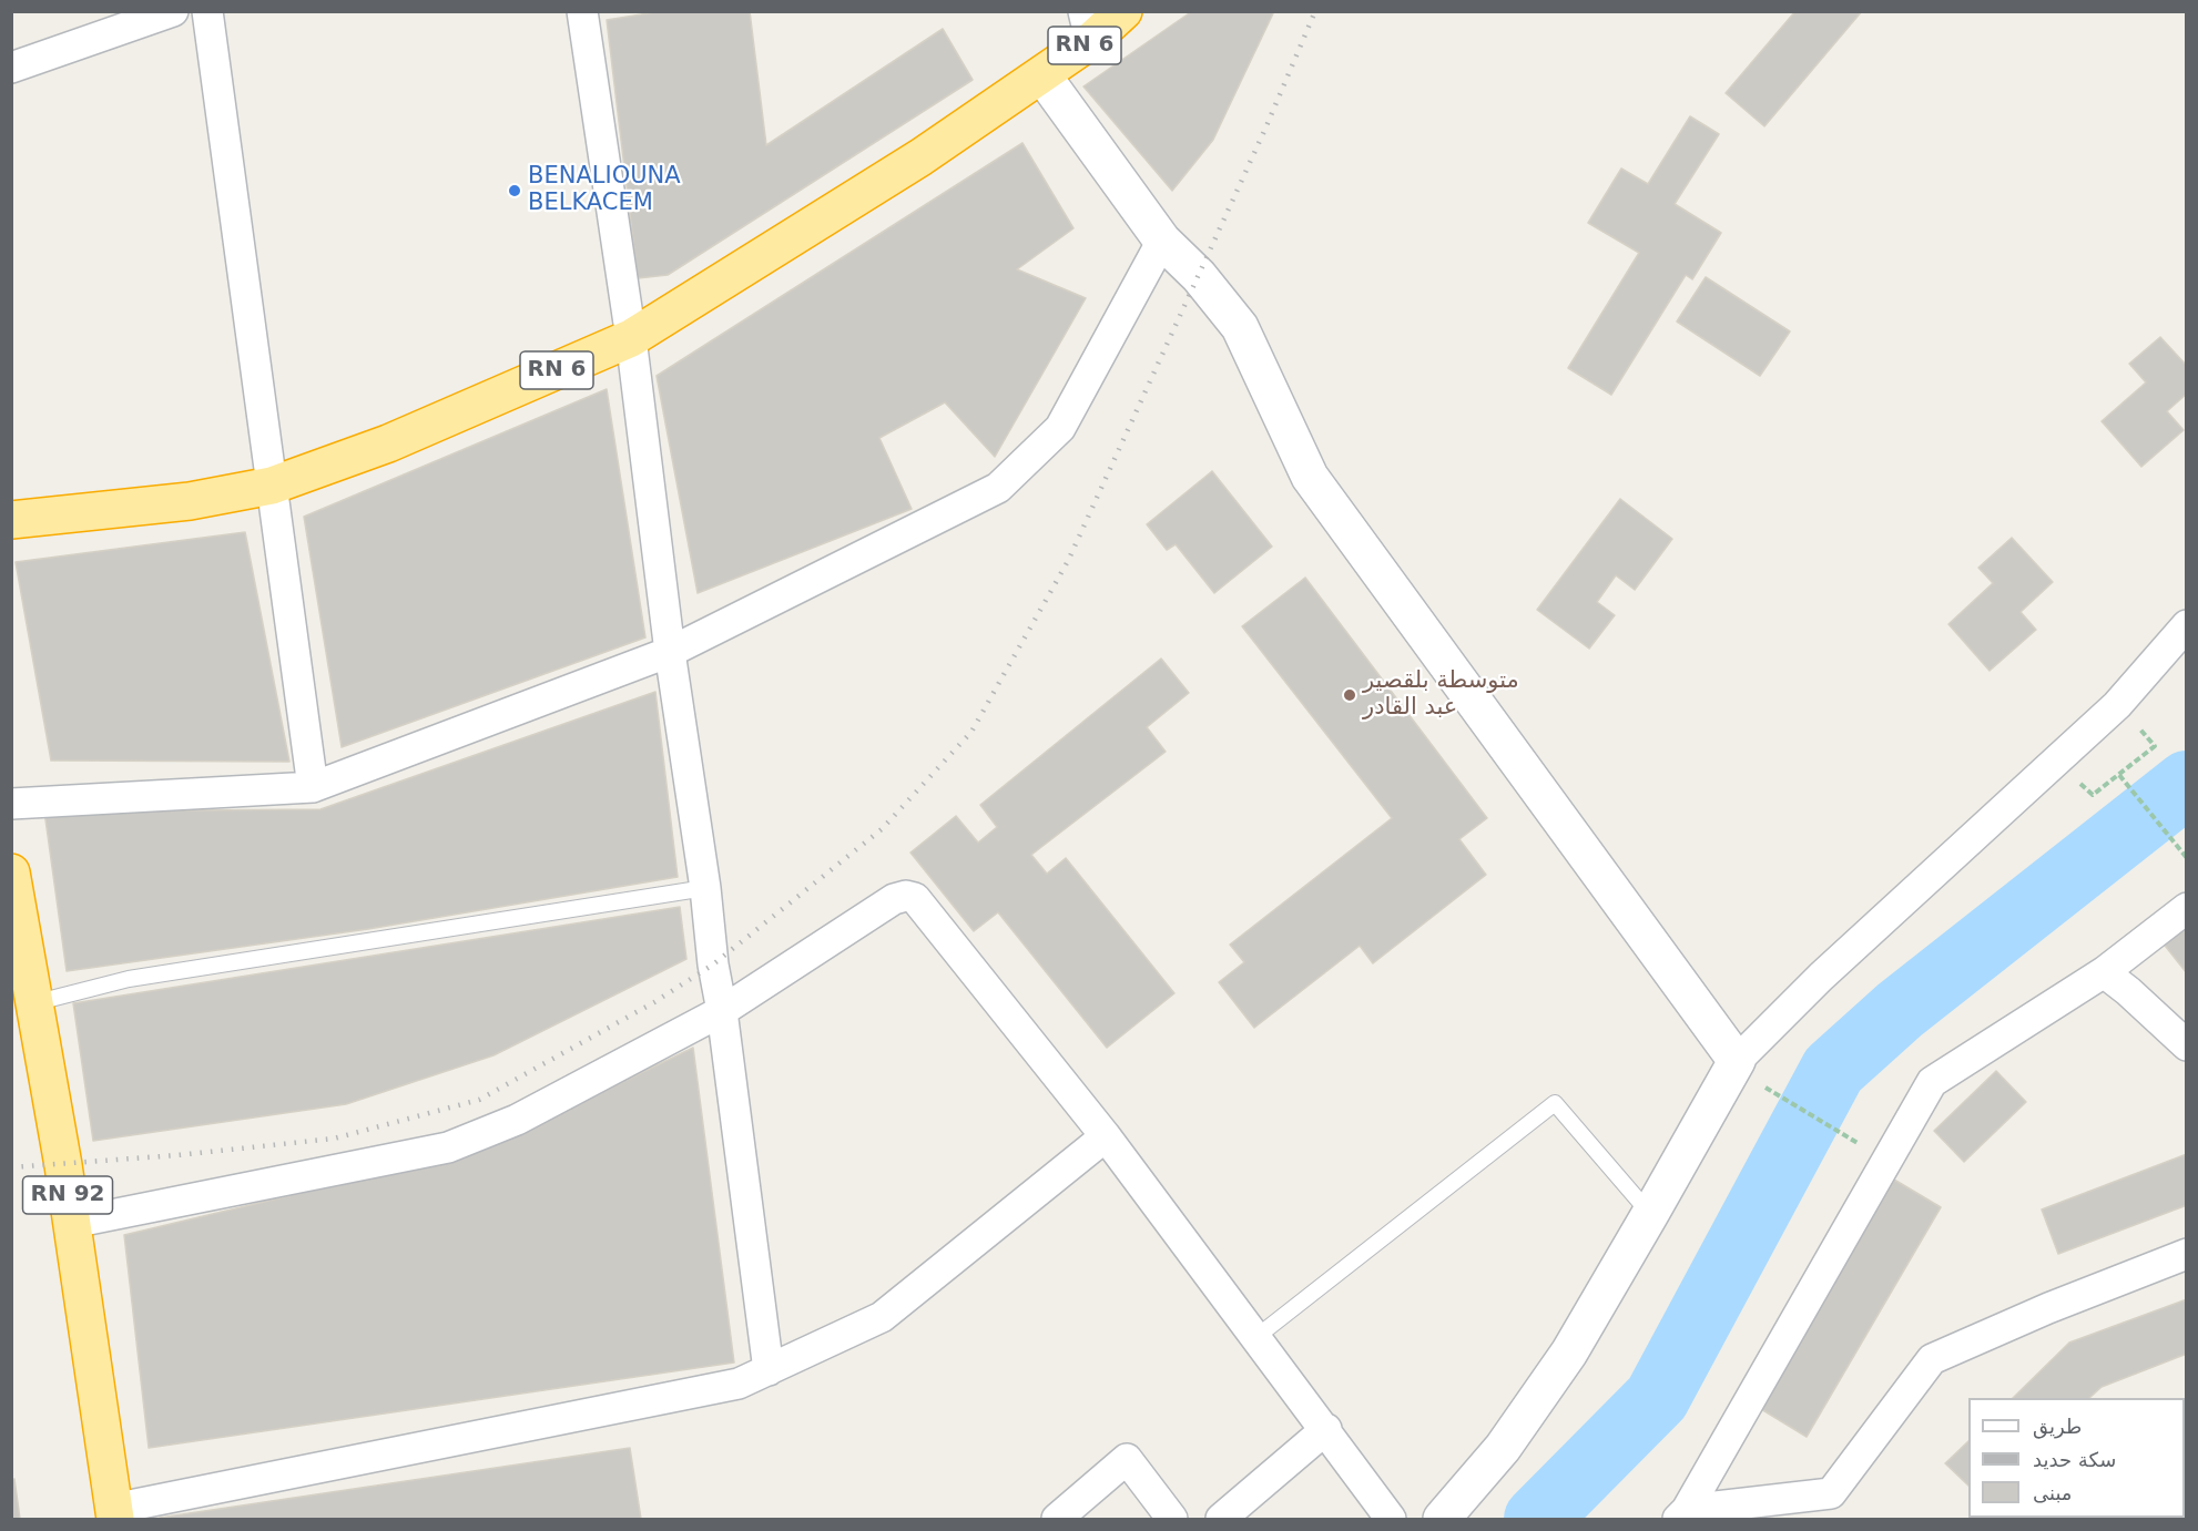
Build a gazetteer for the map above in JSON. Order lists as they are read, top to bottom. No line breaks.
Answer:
{"streets":{"highway":["RN 6","RN 92"]},"places":["BENALIOUNA BELKACEM","متوسطة بلقصير عبد القادر"],"legend":["طريق","سكة حديد","مبنى"]}
